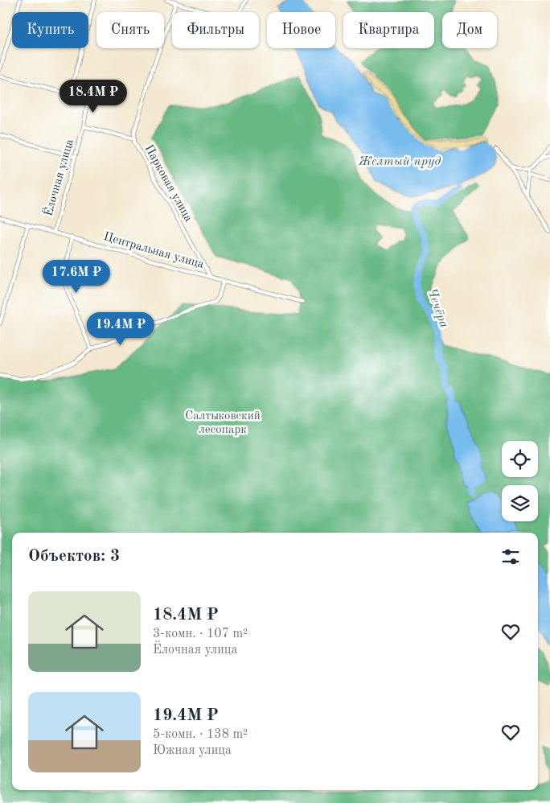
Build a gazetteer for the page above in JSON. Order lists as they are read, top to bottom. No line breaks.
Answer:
{"streets":{"street":["Ёлочная улица","Парковая улица","Центральная улица"]},"crossings":[["Ёлочная улица","Центральная улица"],["Парковая улица","Центральная улица"]],"water":["Желтый пруд","Чечёра"],"parks":["Салтыковский лесопарк"],"page":{"chip":["Купить","Снять","Фильтры","Новое","Квартира","Дом"],"price":["18.4M ₽","17.6M ₽","19.4M ₽"],"heading":"Объектов: 3","list":[{"name":"18.4M ₽","note":"3-комн. · 107 m² · Ёлочная улица"},{"name":"19.4M ₽","note":"5-комн. · 138 m² · Южная улица"}]}}
